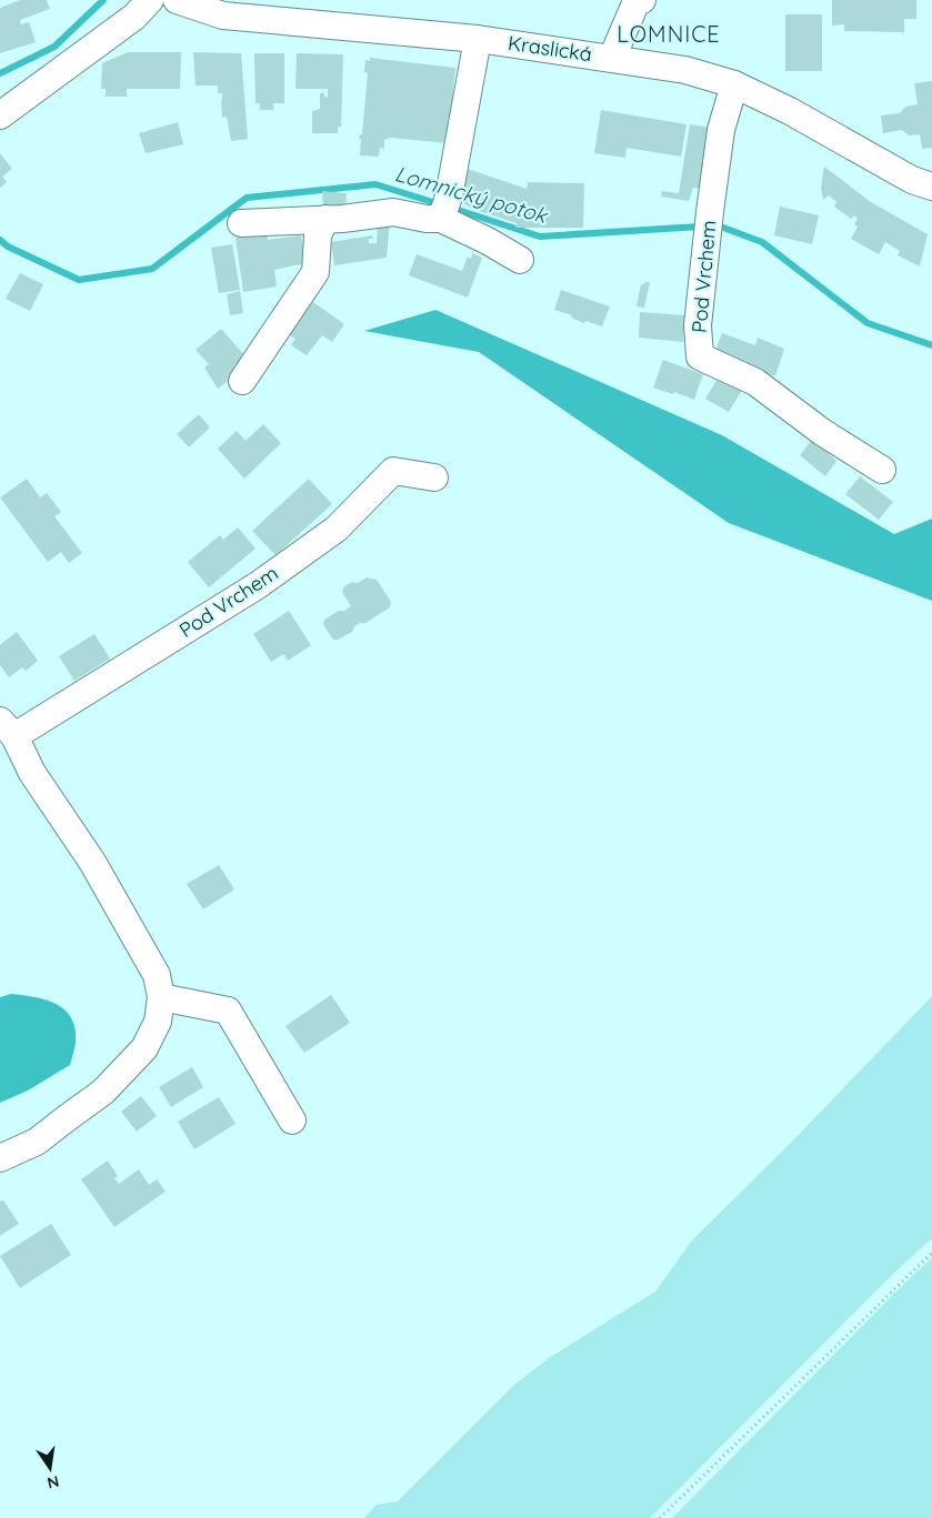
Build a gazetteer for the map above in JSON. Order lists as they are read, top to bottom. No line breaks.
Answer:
{"streets":{"street":["Kraslická","Pod Vrchem"]},"crossings":[["Kraslická","Pod Vrchem"]],"districts":["LOMNICE"],"water":["Lomnický potok"],"north":"bottom"}
